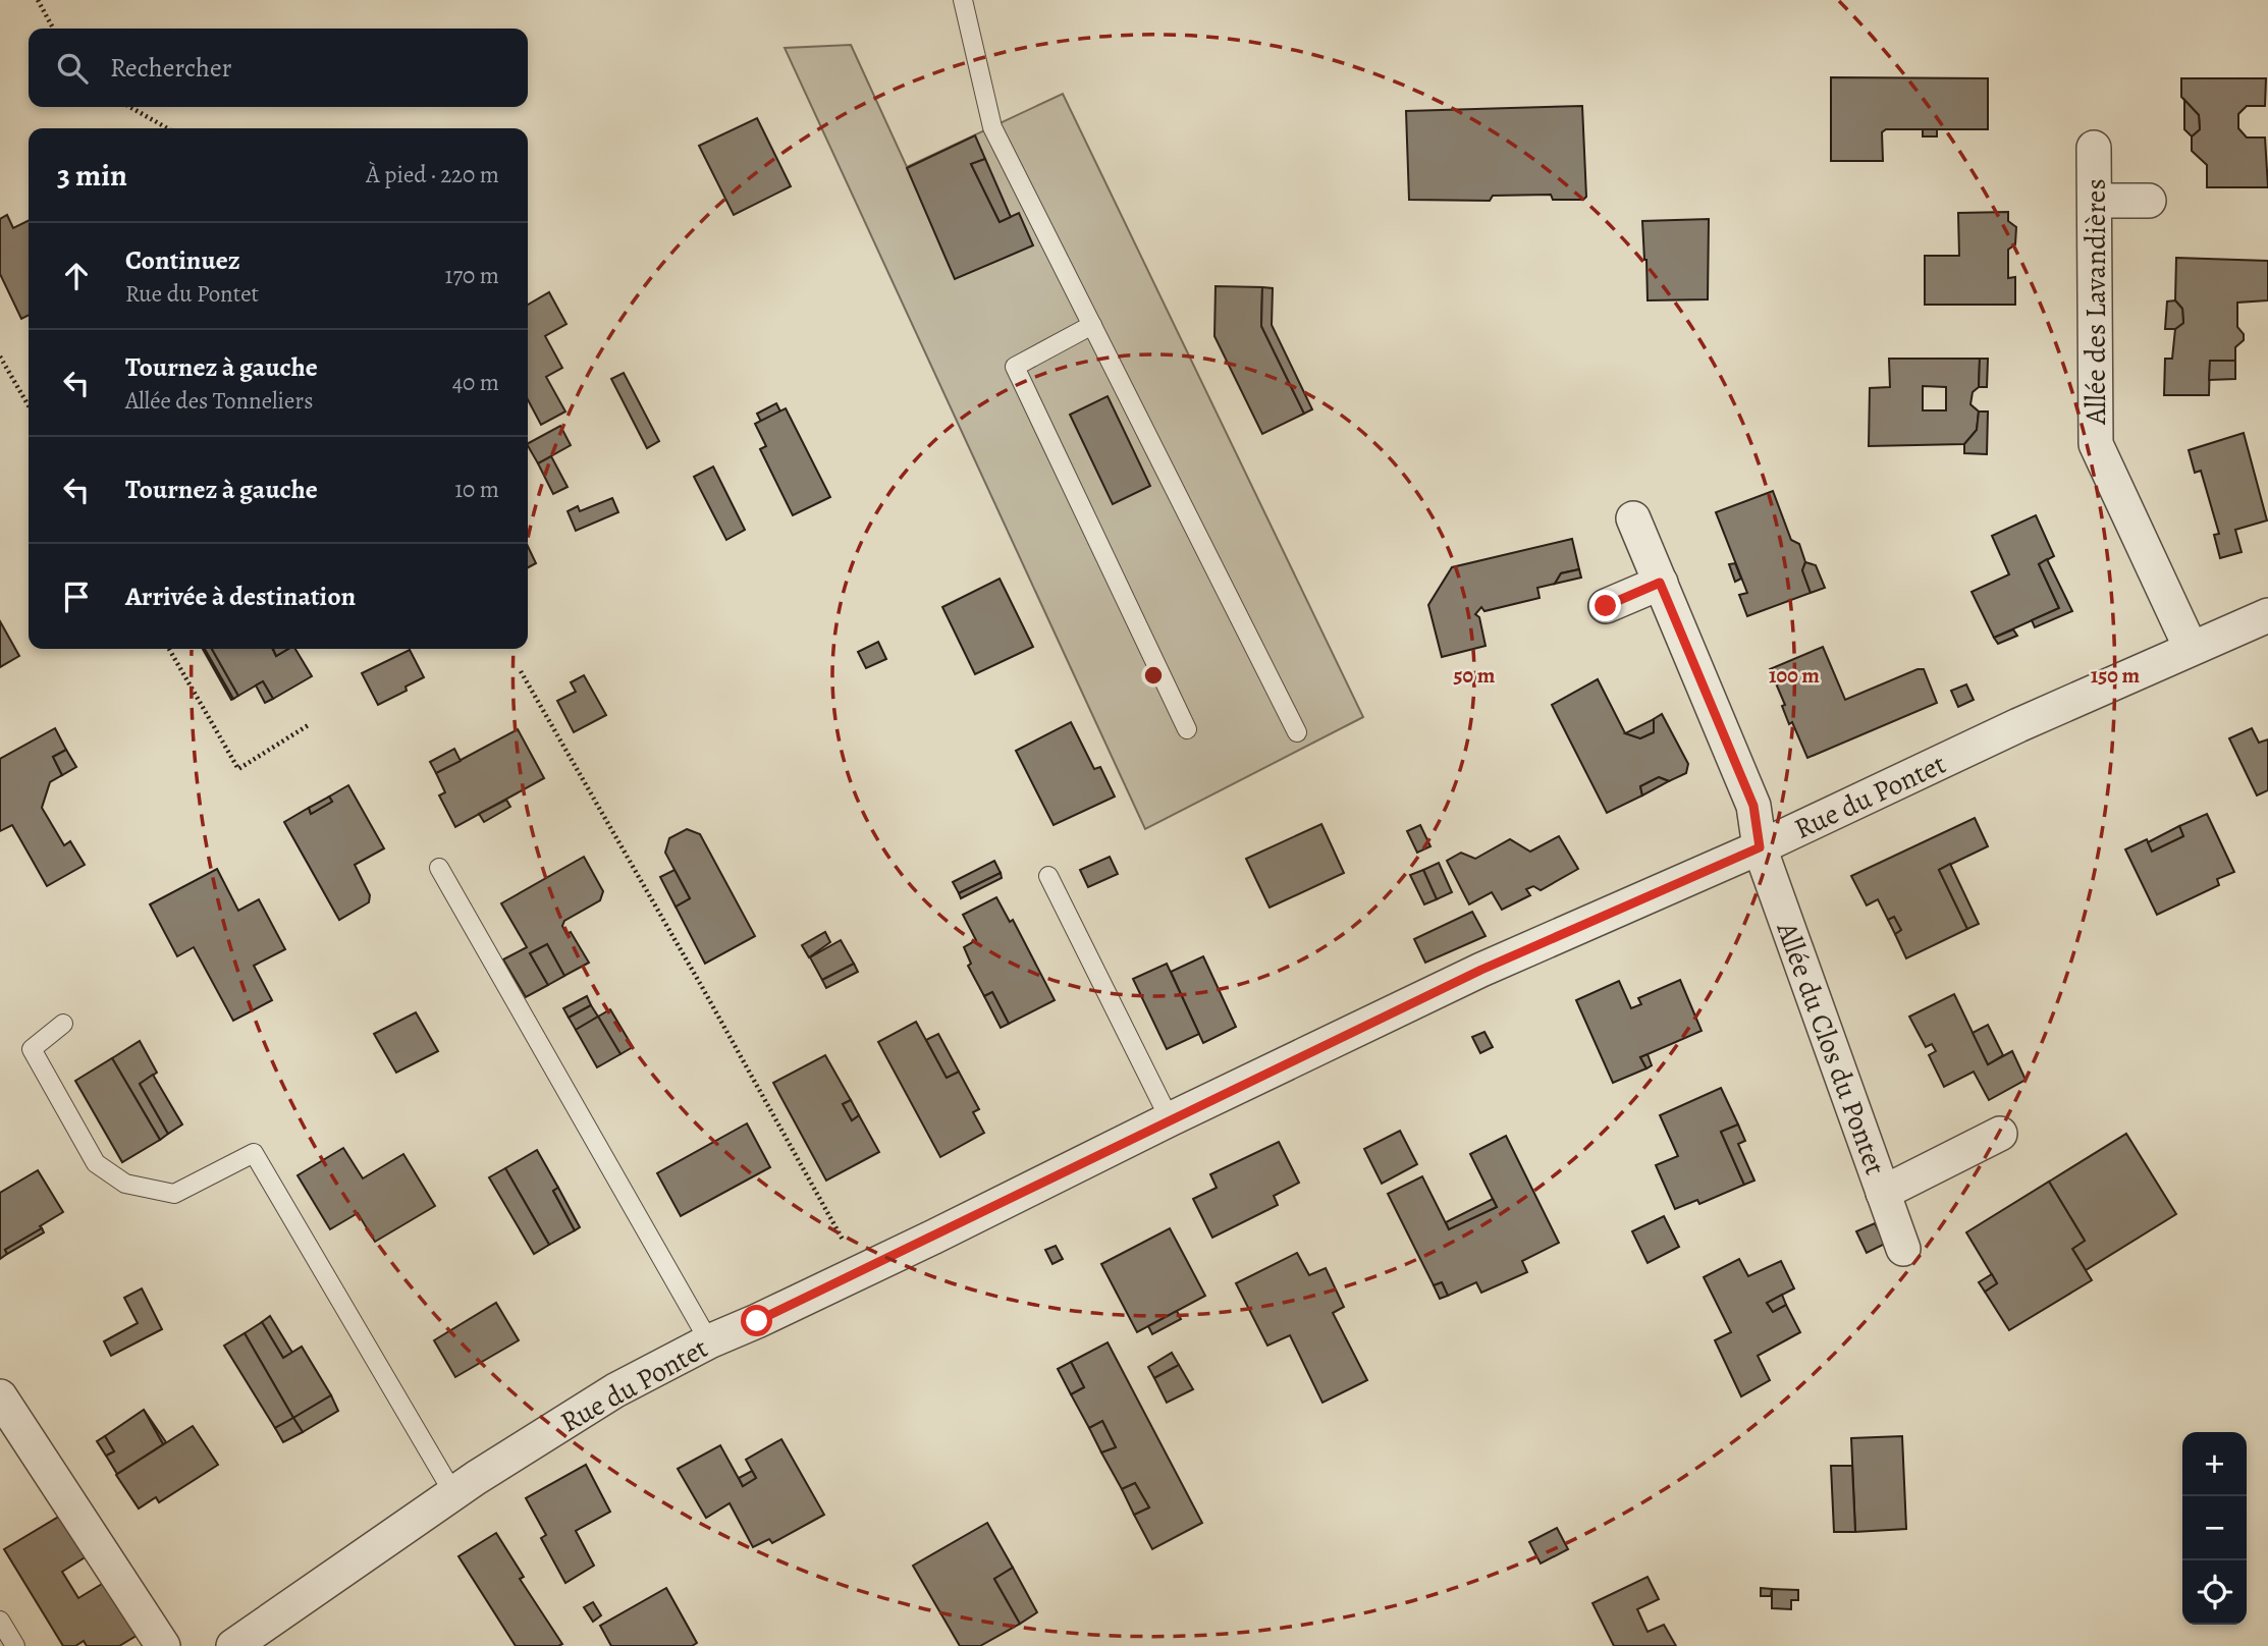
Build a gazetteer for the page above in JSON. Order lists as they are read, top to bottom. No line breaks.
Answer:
{"streets":{"street":["Allée des Lavandières","Rue du Pontet","Allée du Clos du Pontet"]},"crossings":[["Allée des Lavandières","Rue du Pontet"],["Rue du Pontet","Allée du Clos du Pontet"]],"page":{"search":"Rechercher","heading":["3 min","À pied · 220 m"],"list":[["Continuez","Rue du Pontet","170 m"],["Tournez à gauche","Allée des Tonneliers","40 m"],["Tournez à gauche","10 m"],"Arrivée à destination"],"map_buttons":["+","−"]},"rings":["50 m","100 m","150 m"]}
